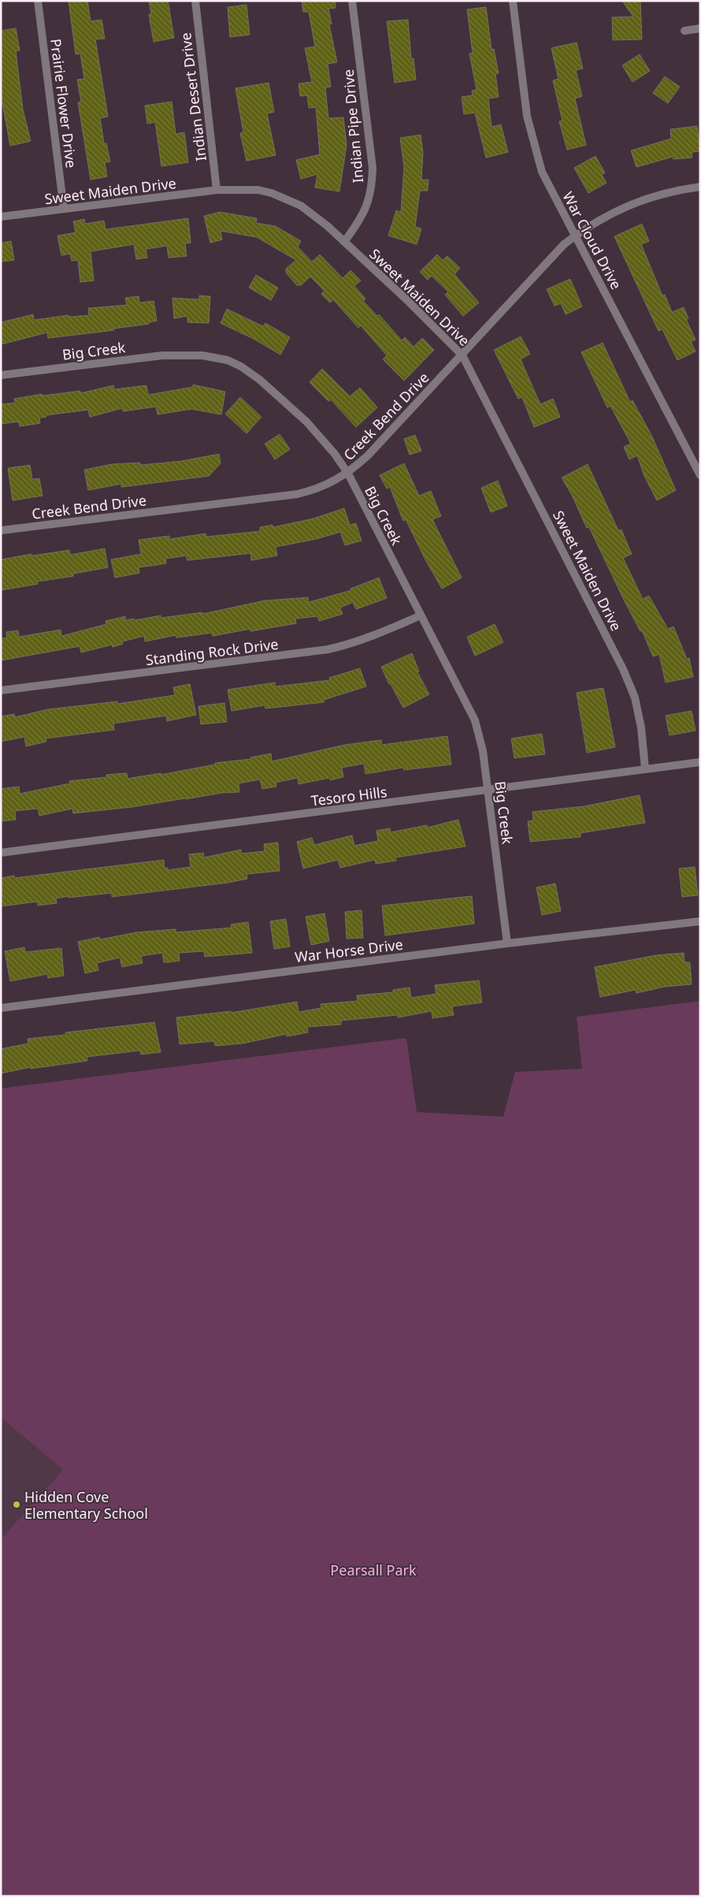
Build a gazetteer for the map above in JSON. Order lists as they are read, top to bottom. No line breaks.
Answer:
{"streets":{"street":["Indian Desert Drive","Prairie Flower Drive","Indian Pipe Drive","Sweet Maiden Drive","War Cloud Drive","Big Creek","Creek Bend Drive","Standing Rock Drive","Tesoro Hills","War Horse Drive"]},"crossings":[["Indian Desert Drive","Sweet Maiden Drive"],["Prairie Flower Drive","Sweet Maiden Drive"],["Indian Pipe Drive","Sweet Maiden Drive"],["Sweet Maiden Drive","Creek Bend Drive"],["Sweet Maiden Drive","Tesoro Hills"],["War Cloud Drive","Creek Bend Drive"],["Big Creek","Creek Bend Drive"],["Big Creek","Standing Rock Drive"],["Big Creek","Tesoro Hills"],["Big Creek","War Horse Drive"]],"parks":["Pearsall Park"],"places":["Hidden Cove Elementary School"]}
